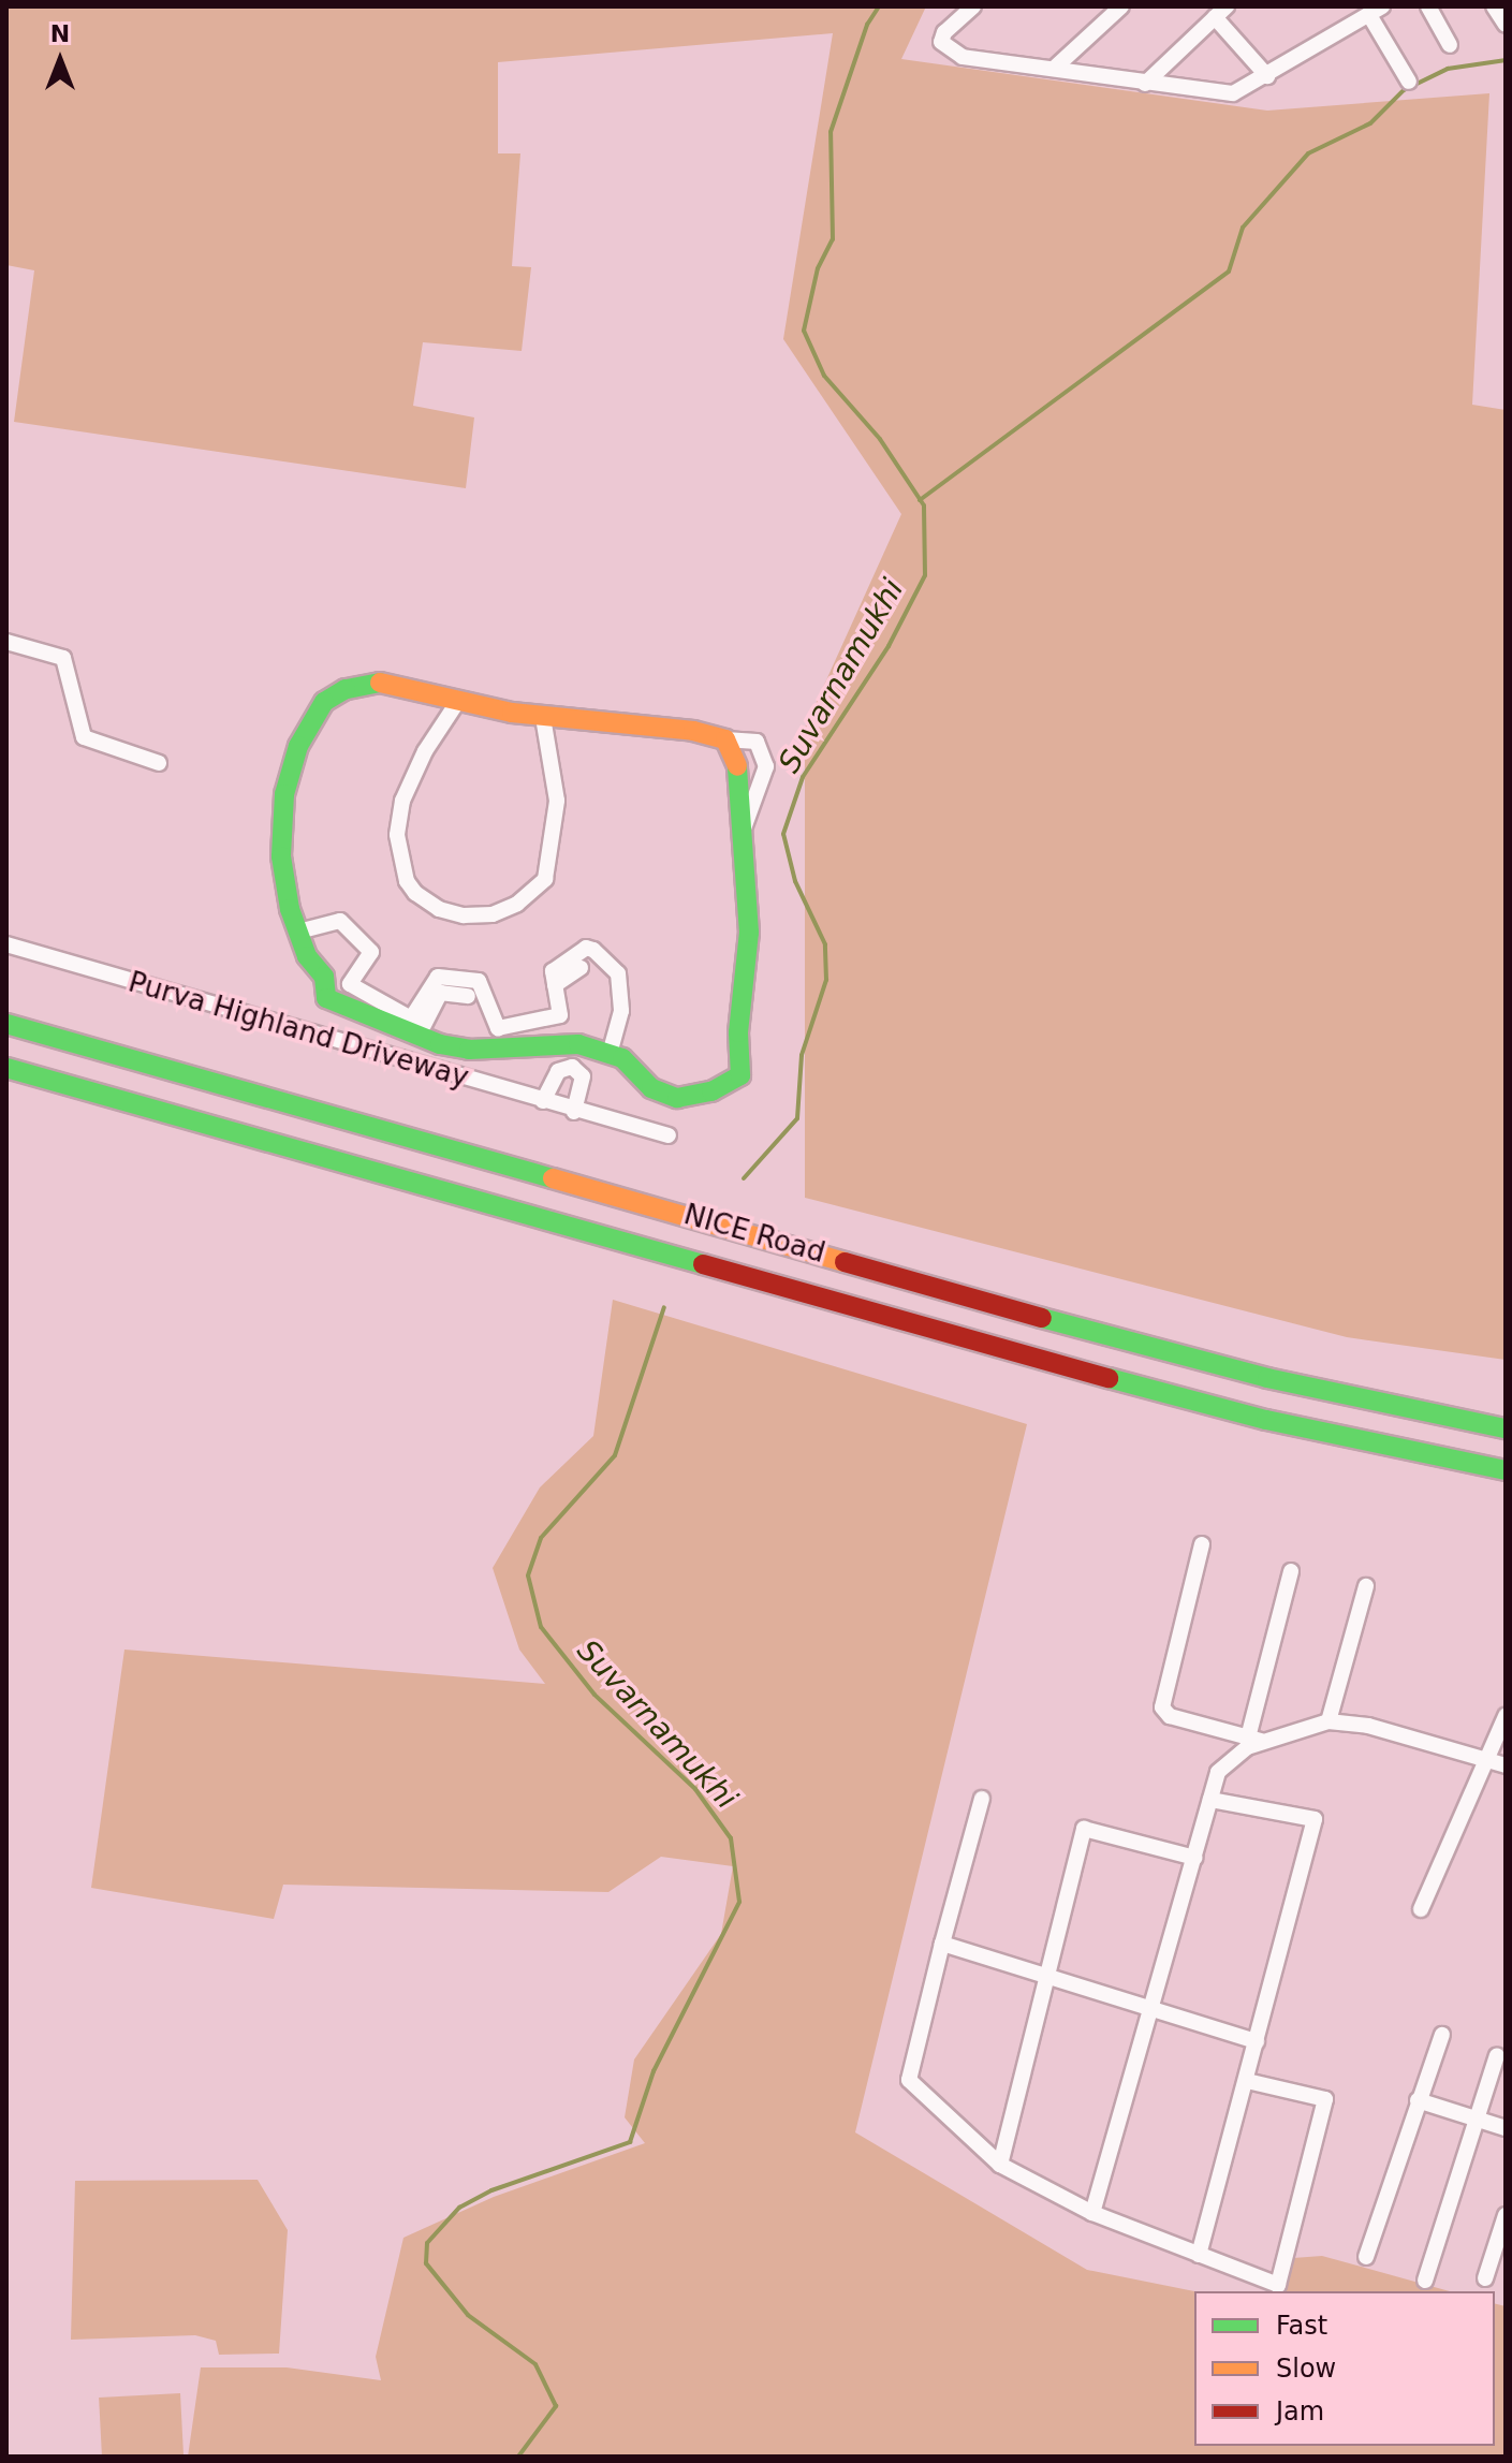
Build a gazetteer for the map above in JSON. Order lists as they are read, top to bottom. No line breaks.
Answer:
{"streets":{"main road":["Purva Highland Driveway","NICE Road"]},"water":["Suvarnamukhi"],"legend":["Fast","Slow","Jam"],"north":"top"}
